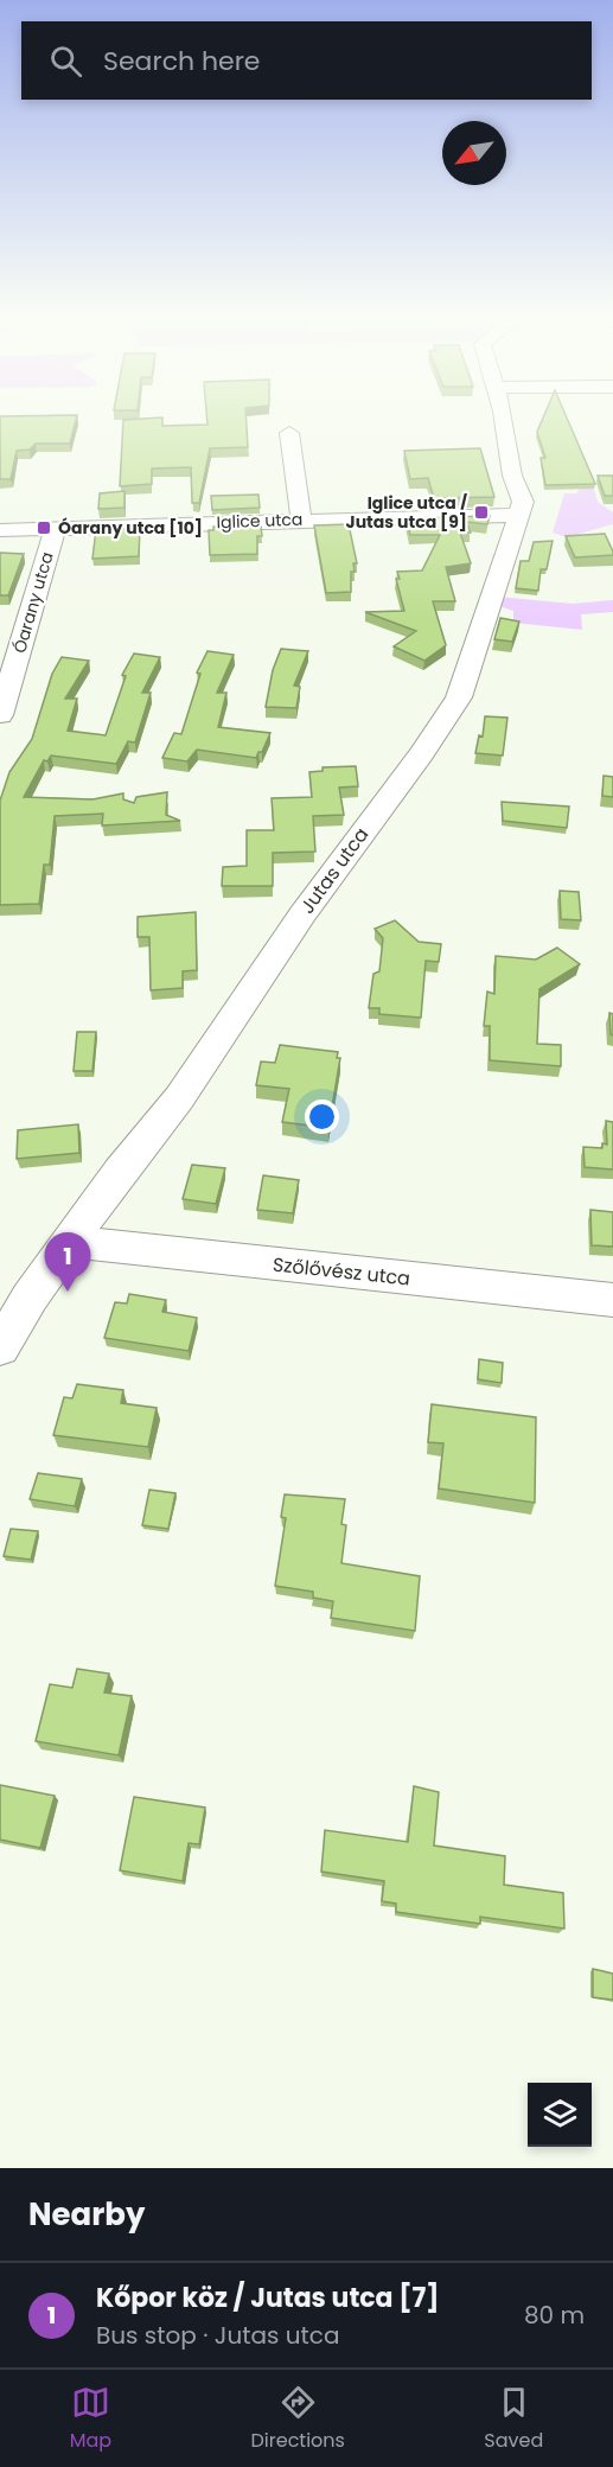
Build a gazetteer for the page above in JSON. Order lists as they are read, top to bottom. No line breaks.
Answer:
{"streets":{"street":["Iglice utca","Óarany utca","Jutas utca","Szőlővész utca"]},"crossings":[["Iglice utca","Óarany utca"],["Iglice utca","Jutas utca"],["Jutas utca","Szőlővész utca"]],"places":{"transit":["Iglice utca / Jutas utca [9]","Óarany utca [10]"]},"north":"bottom left","page":{"search":"Search here","pins":"1","heading":"Nearby","list":[{"mark":"1","name":"Kőpor köz / Jutas utca [7]","note":"Bus stop · Jutas utca","value":"80 m"}],"nav":["Map","Directions","Saved"]}}
